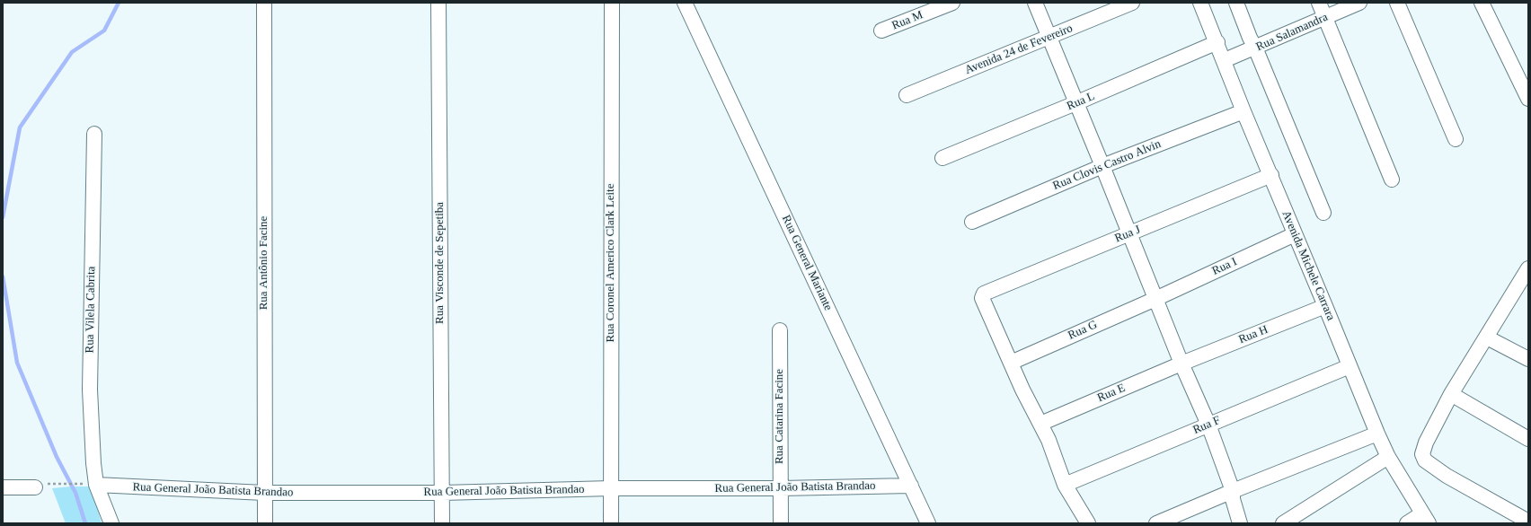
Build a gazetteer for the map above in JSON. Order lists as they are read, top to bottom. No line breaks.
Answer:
{"streets":{"street":["Rua M","Rua Salamandra","Avenida 24 de Fevereiro","Rua L","Rua Clovis Castro Alvin","Rua J","Rua Antônio Facine","Rua Visconde de Sepetiba","Rua Coronel Americo Clark Leite","Rua General Mariante","Avenida Michele Carrara","Rua I","Rua Vilela Cabrita","Rua G","Rua H","Rua E","Rua Catarina Facine","Rua F","Rua General João Batista Brandao"]},"crossings":[["Rua Salamandra","Avenida Michele Carrara"],["Rua L","Avenida Michele Carrara"],["Rua Clovis Castro Alvin","Avenida Michele Carrara"],["Rua J","Avenida Michele Carrara"],["Rua J","Rua G"],["Rua Antônio Facine","Rua General João Batista Brandao"],["Rua Visconde de Sepetiba","Rua General João Batista Brandao"],["Rua Coronel Americo Clark Leite","Rua General João Batista Brandao"],["Rua General Mariante","Rua General João Batista Brandao"],["Avenida Michele Carrara","Rua I"],["Avenida Michele Carrara","Rua H"],["Avenida Michele Carrara","Rua F"],["Rua I","Rua G"],["Rua Vilela Cabrita","Rua General João Batista Brandao"],["Rua H","Rua E"],["Rua Catarina Facine","Rua General João Batista Brandao"]]}
